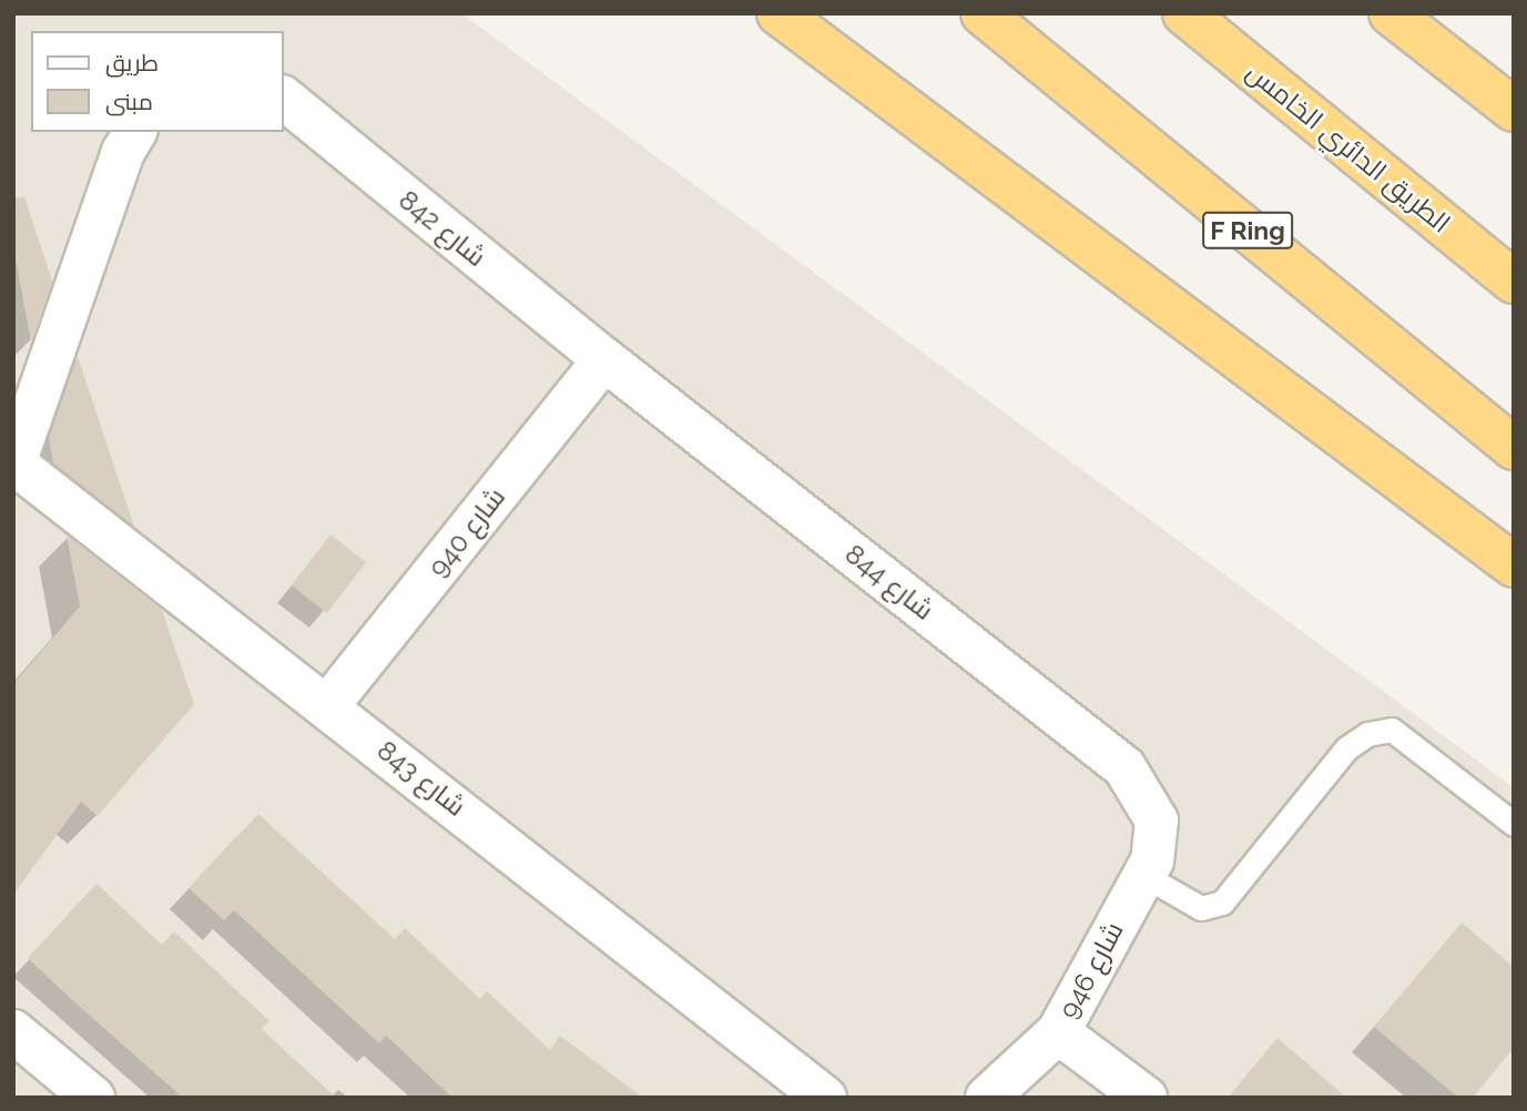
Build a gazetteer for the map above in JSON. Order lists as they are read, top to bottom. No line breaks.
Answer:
{"streets":{"highway":["الطريق الدائري الخامس","F Ring"],"street":["شارع 842","شارع 940","شارع 844","شارع 843","شارع 946"]},"crossings":[["شارع 842","شارع 940"],["شارع 842","شارع 844"],["شارع 940","شارع 844"],["شارع 940","شارع 843"],["شارع 844","شارع 946"]],"legend":["طريق","مبنى"]}
